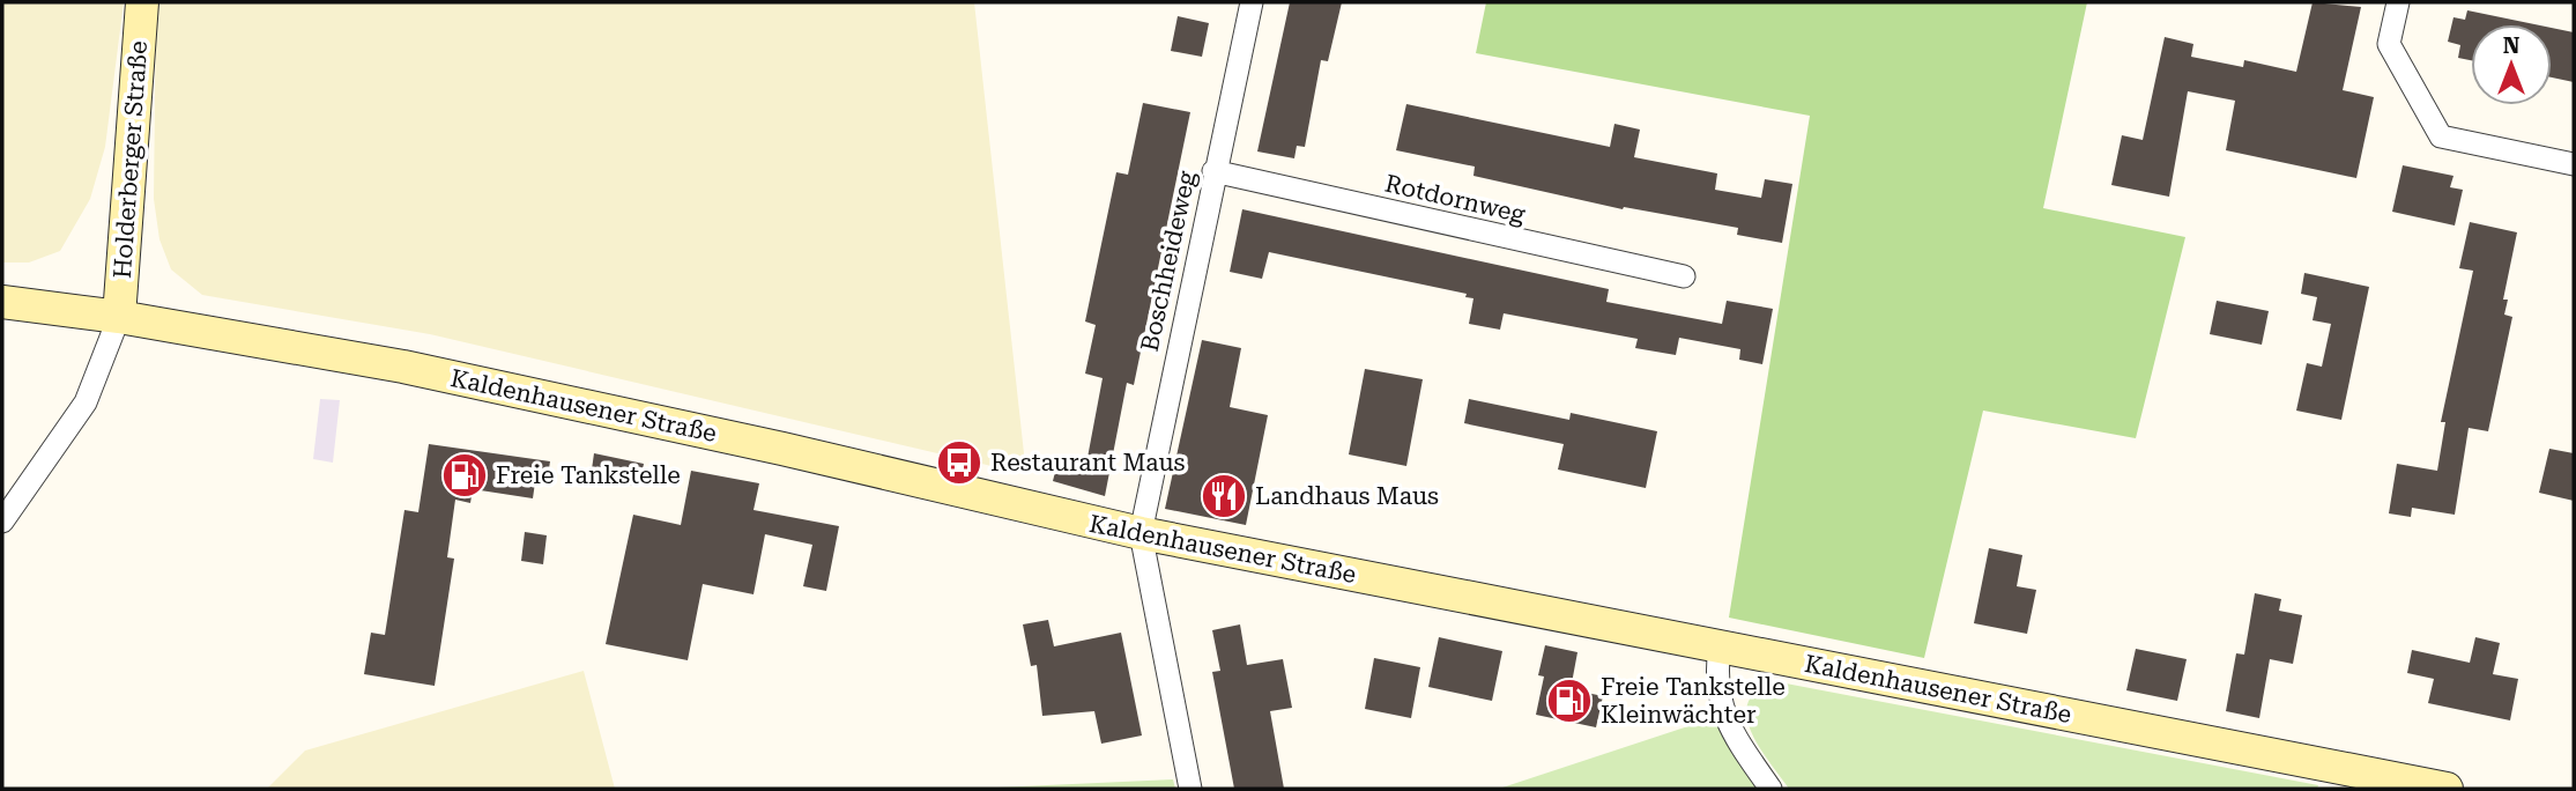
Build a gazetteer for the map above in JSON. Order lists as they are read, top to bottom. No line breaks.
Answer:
{"streets":{"main road":["Holderberger Straße","Kaldenhausener Straße"],"street":["Rotdornweg","Boschheideweg"]},"crossings":[["Holderberger Straße","Kaldenhausener Straße"],["Rotdornweg","Boschheideweg"],["Boschheideweg","Kaldenhausener Straße"]],"places":{"bus stop":["Restaurant Maus"],"fuel station":["Freie Tankstelle","Freie Tankstelle Kleinwächter"],"restaurant":["Landhaus Maus"]},"north":"top"}
